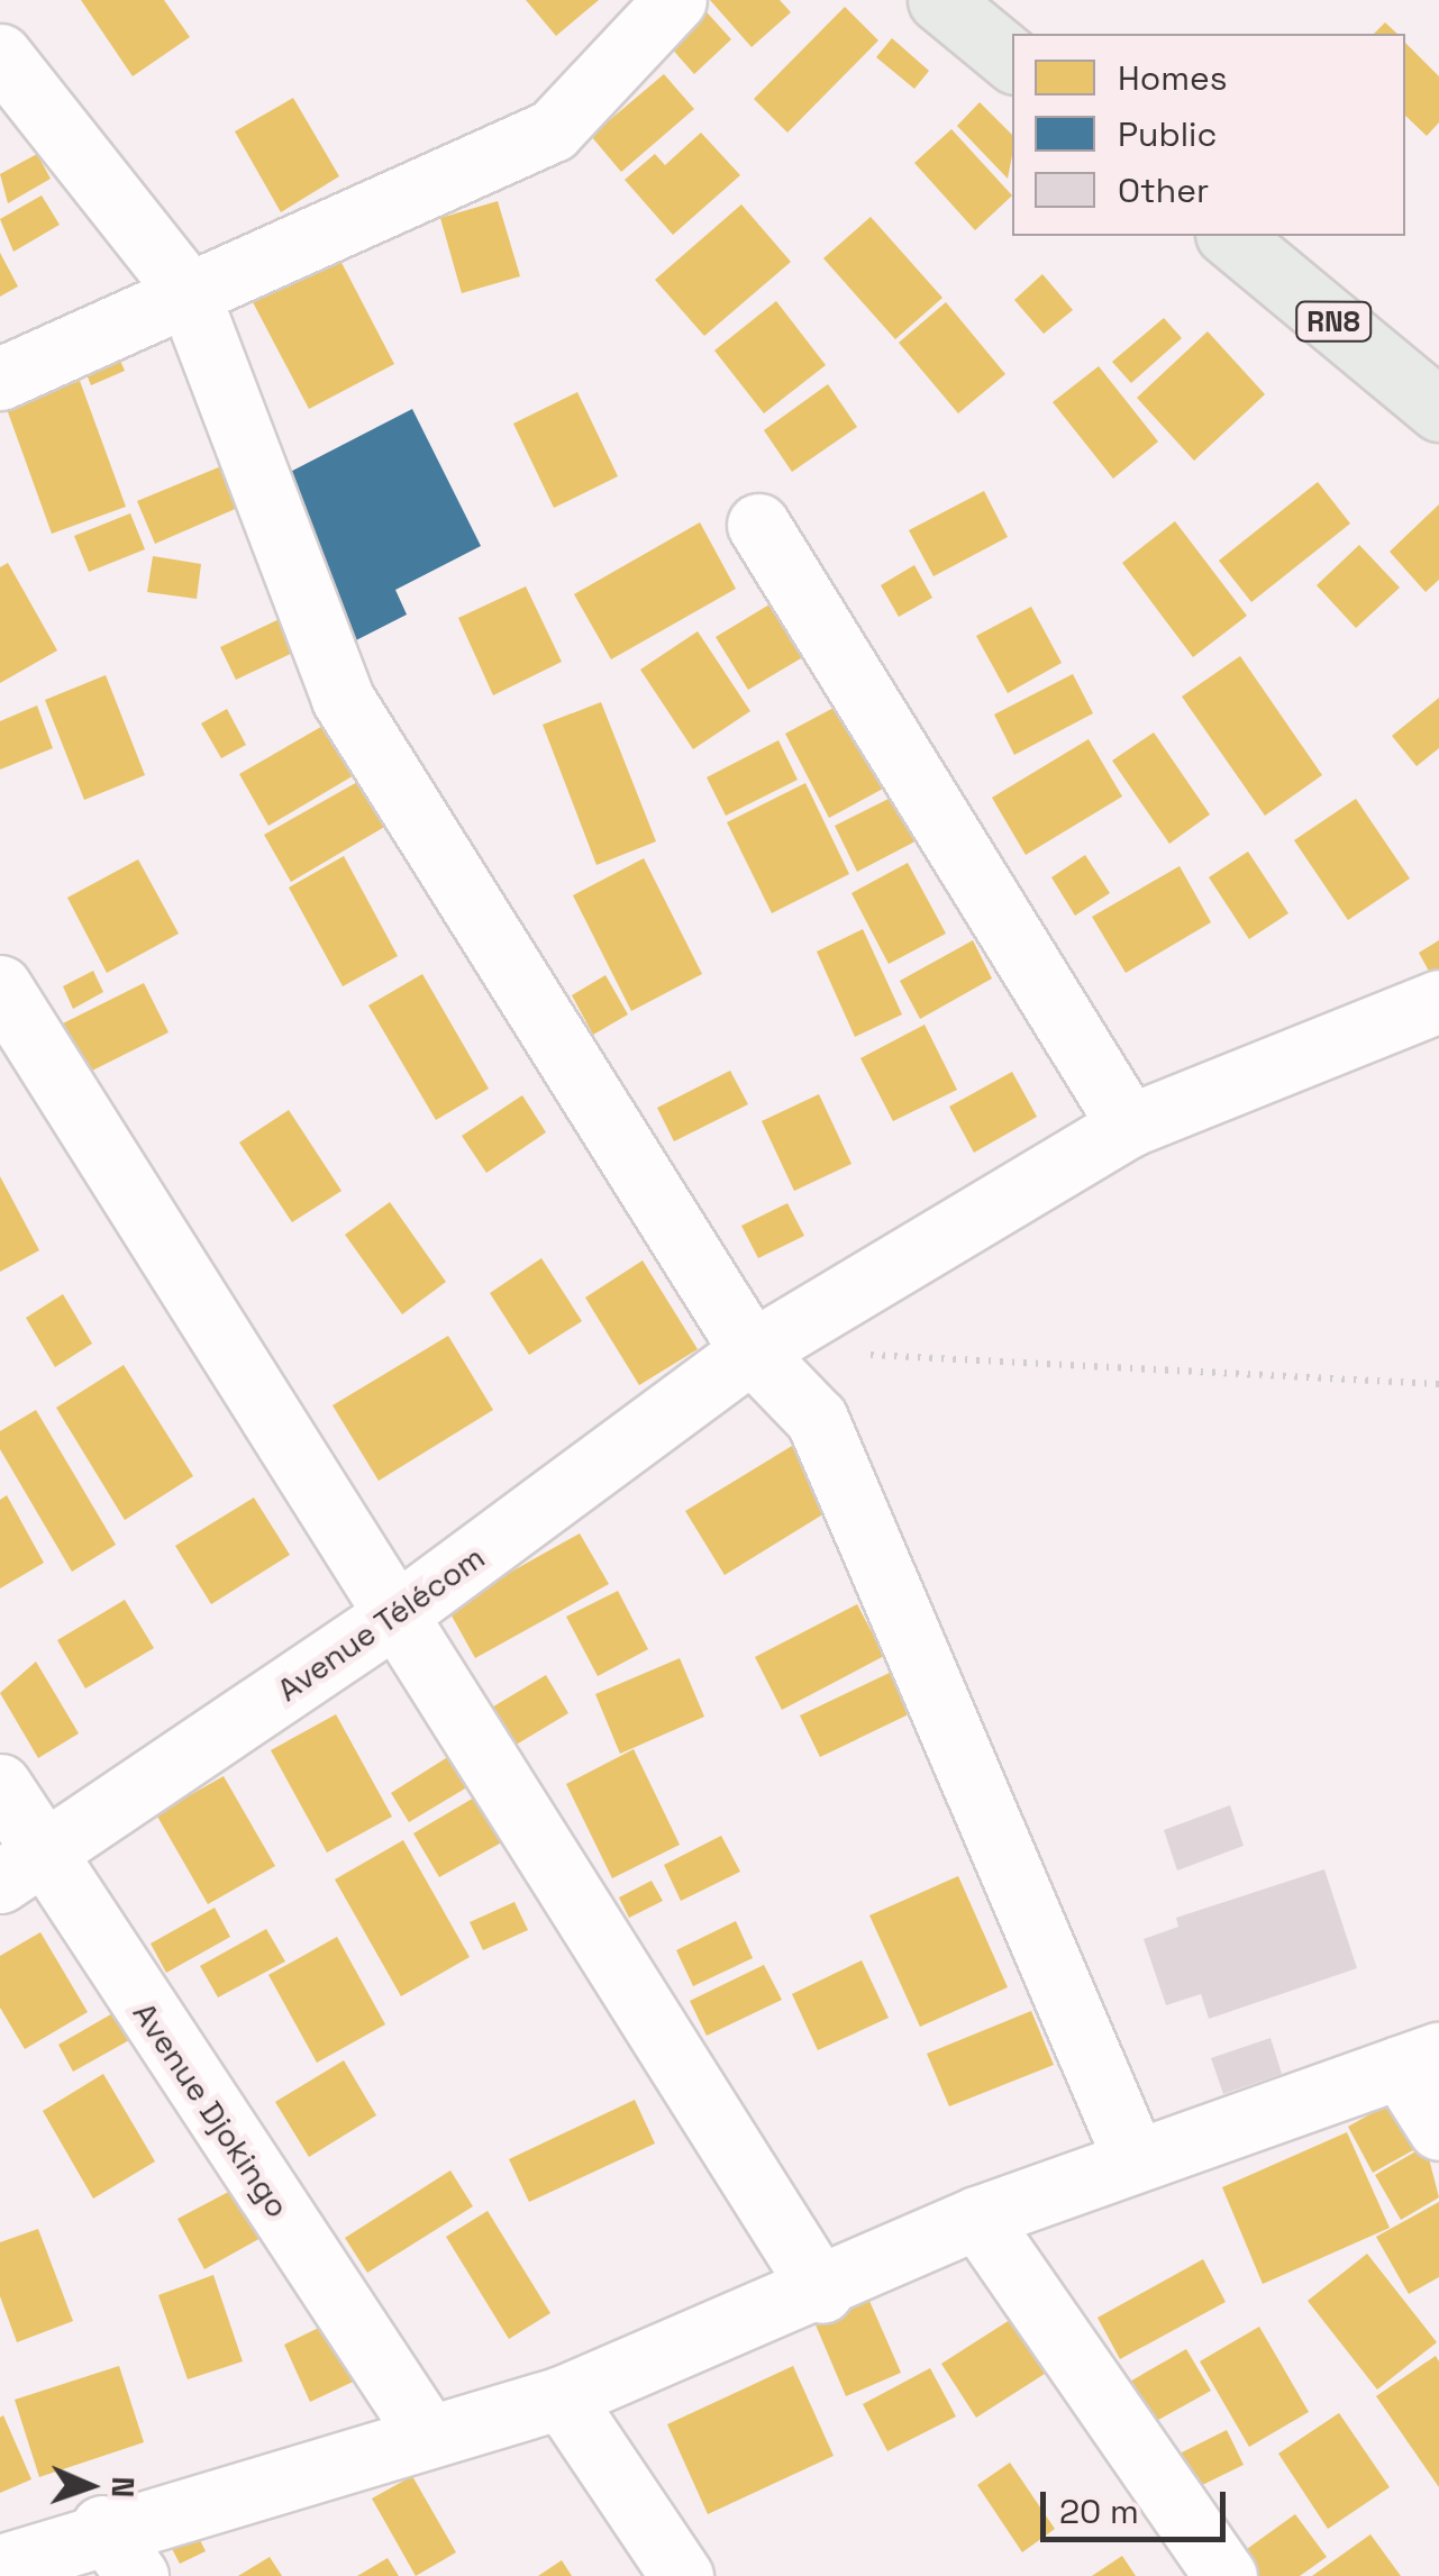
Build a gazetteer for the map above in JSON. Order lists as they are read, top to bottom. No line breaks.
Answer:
{"streets":{"main road":["RN8"],"street":["Avenue Télécom","Avenue Djokingo"]},"crossings":[["Avenue Télécom","Avenue Djokingo"]],"legend":["Homes","Public","Other"],"scale_bar":"20 m","north":"right"}
